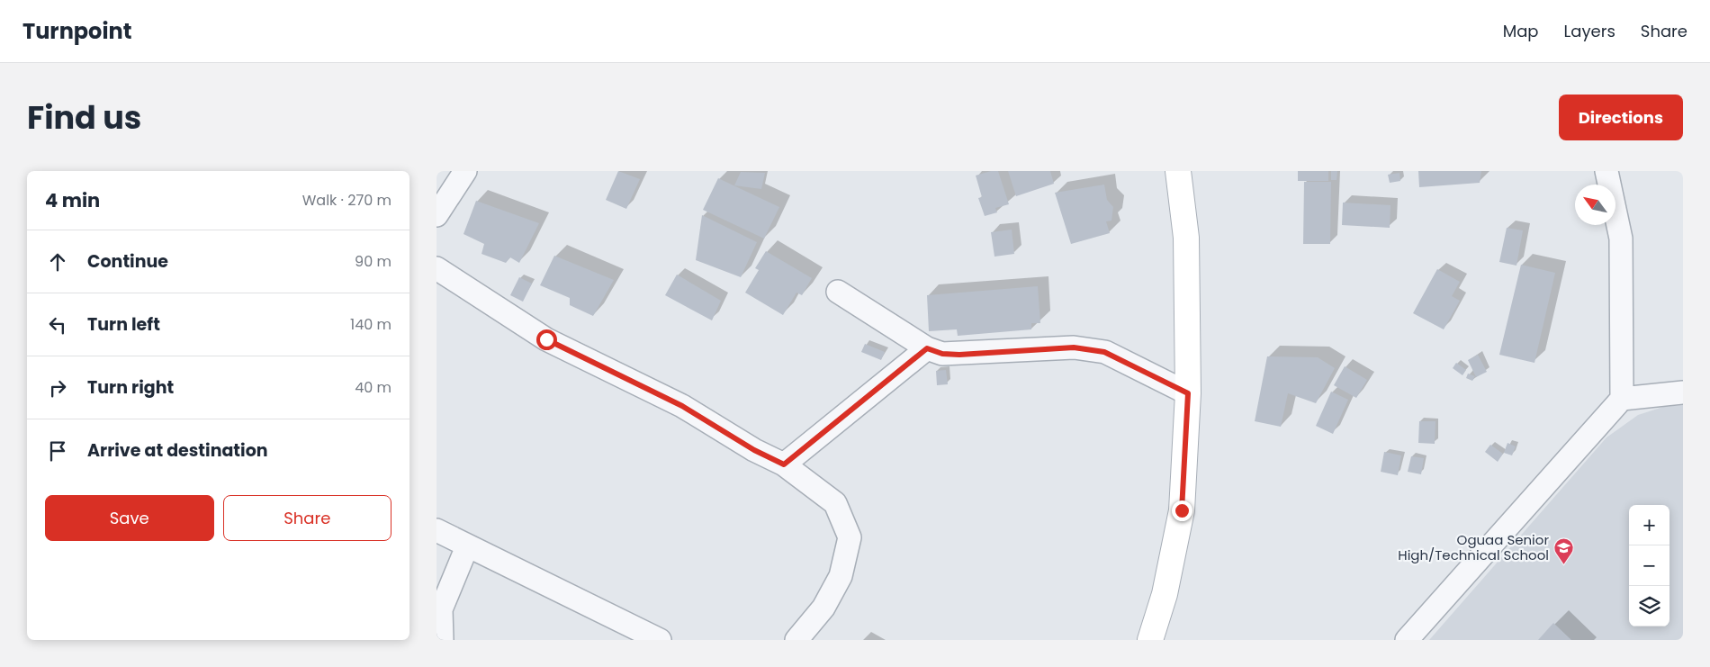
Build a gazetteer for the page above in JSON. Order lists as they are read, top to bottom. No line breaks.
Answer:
{"places":{"school or university":["Oguaa Senior High/Technical School"]},"north":"top left","page":{"header":"Turnpoint","nav":["Map","Layers","Share"],"title":"Find us","buttons":["Directions",["Save","Share"]],"heading":["4 min","Walk · 270 m"],"list":[["Continue","90 m"],["Turn left","140 m"],["Turn right","40 m"],"Arrive at destination"],"map_buttons":["+","−"]}}
